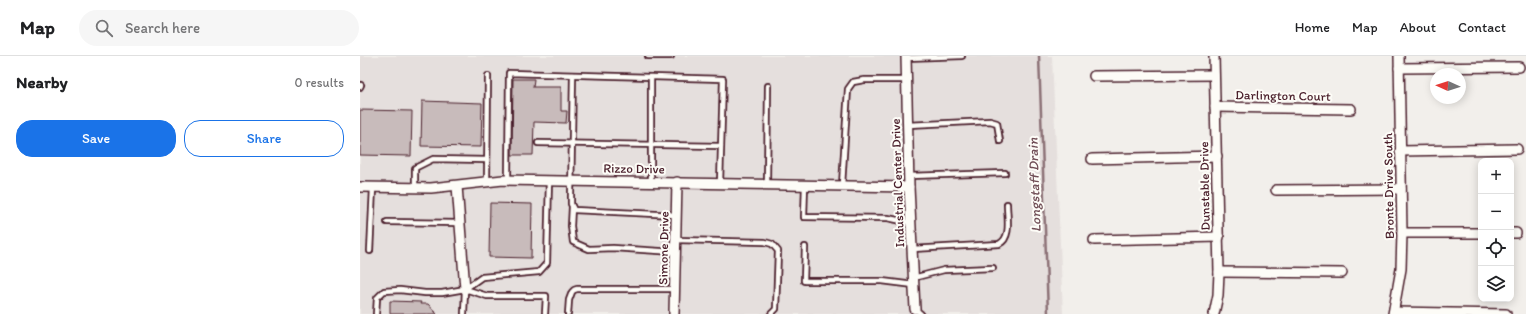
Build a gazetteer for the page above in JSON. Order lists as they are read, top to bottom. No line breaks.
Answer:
{"streets":{"street":["Darlington Court","Rizzo Drive","Industrial Center Drive","Dunstable Drive","Bronte Drive South","Simone Drive"]},"crossings":[["Darlington Court","Dunstable Drive"],["Rizzo Drive","Industrial Center Drive"],["Rizzo Drive","Simone Drive"]],"water":["Longstaff Drain"],"north":"left","page":{"header":"Map","search":"Search here","nav":["Home","Map","About","Contact"],"heading":["Nearby","0 results"],"buttons":["Save","Share"],"map_buttons":["+","−"]}}
